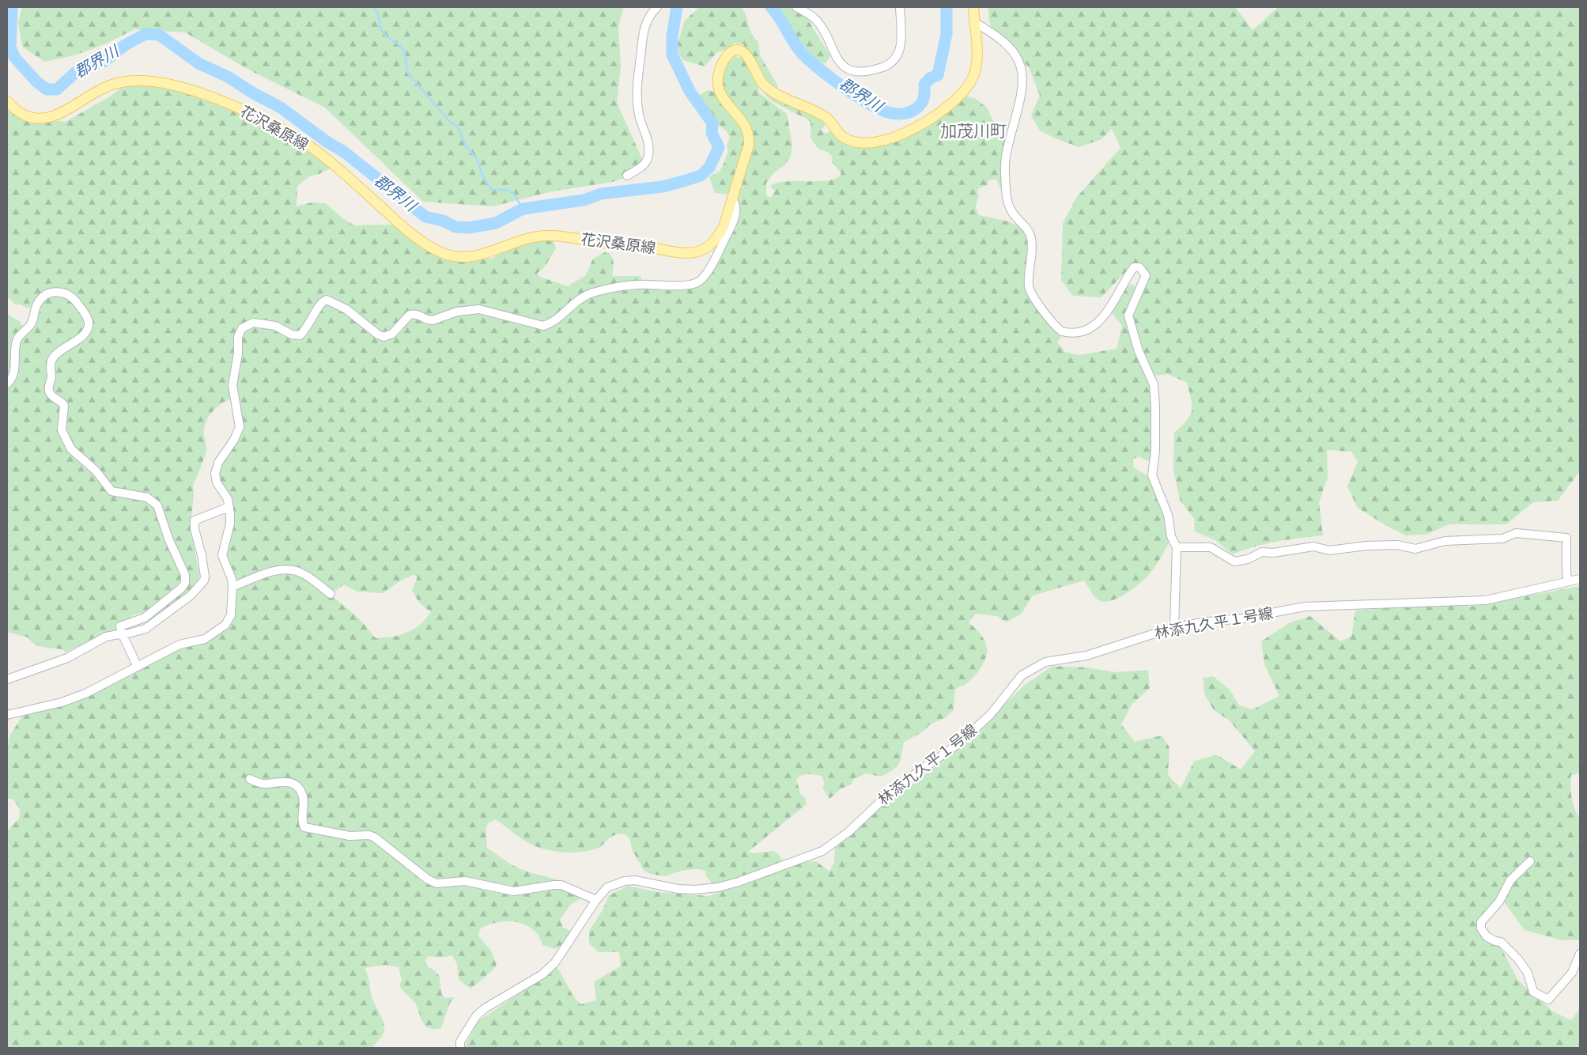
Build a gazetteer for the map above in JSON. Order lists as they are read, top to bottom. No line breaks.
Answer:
{"streets":{"main road":["花沢桑原線"],"street":["林添九久平１号線"]},"districts":["加茂川町"],"water":["郡界川"]}
